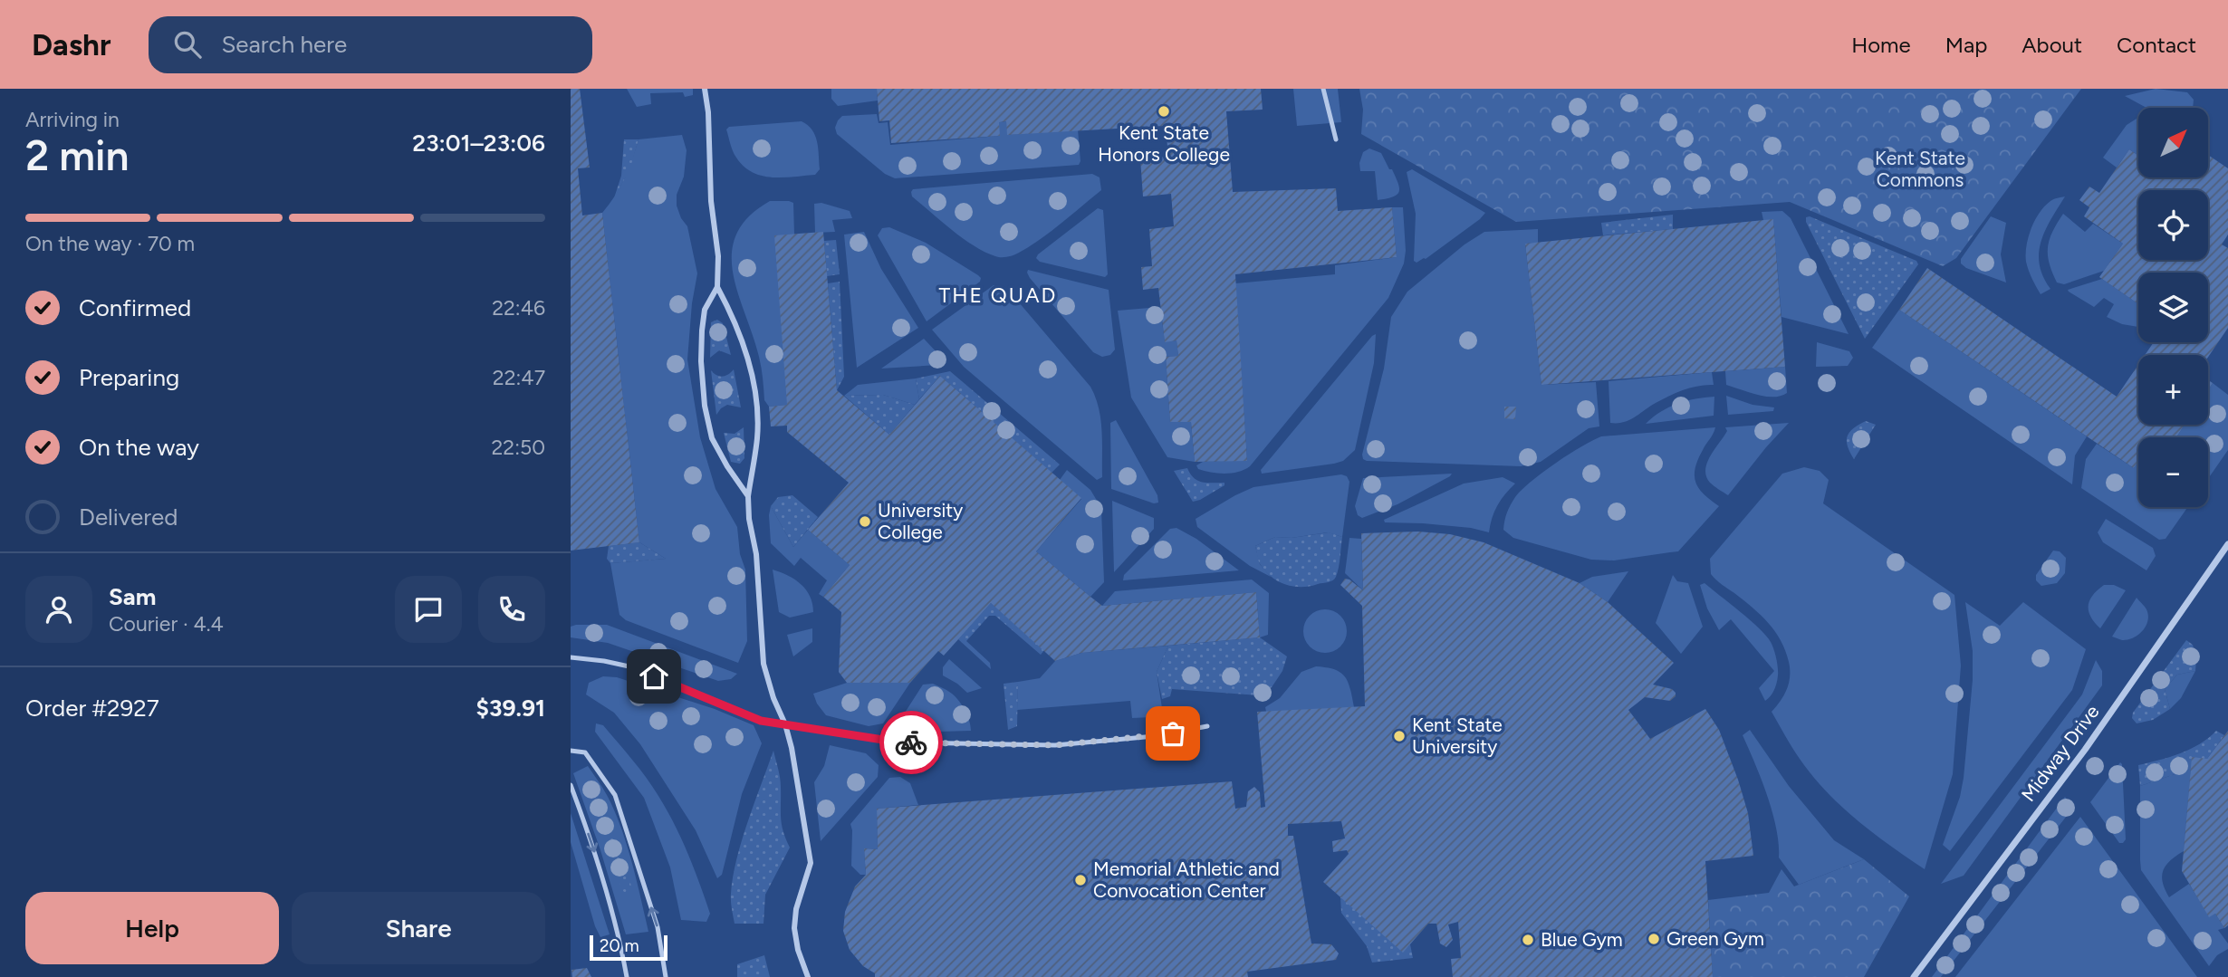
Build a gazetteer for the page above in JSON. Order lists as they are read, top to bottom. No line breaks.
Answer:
{"streets":{"street":["Midway Drive"]},"districts":["THE QUAD"],"parks":["Kent State Commons"],"places":["Kent State Honors College","University College","Kent State University","Memorial Athletic and Convocation Center","Green Gym","Blue Gym"],"scale_bar":"20 m","north":"top right","page":{"header":"Dashr","search":"Search here","nav":["Home","Map","About","Contact"],"heading":["2 min","Arriving in","23:01–23:06"],"panel":["Sam","Courier · 4.4","Order #2927","$39.91"],"map_buttons":["+","−"],"bar":"On the way · 70 m","list":[["Confirmed","22:46"],["Preparing","22:47"],["On the way","22:50"],"Delivered"],"buttons":["Help","Share"],"scale":"20 m"}}
